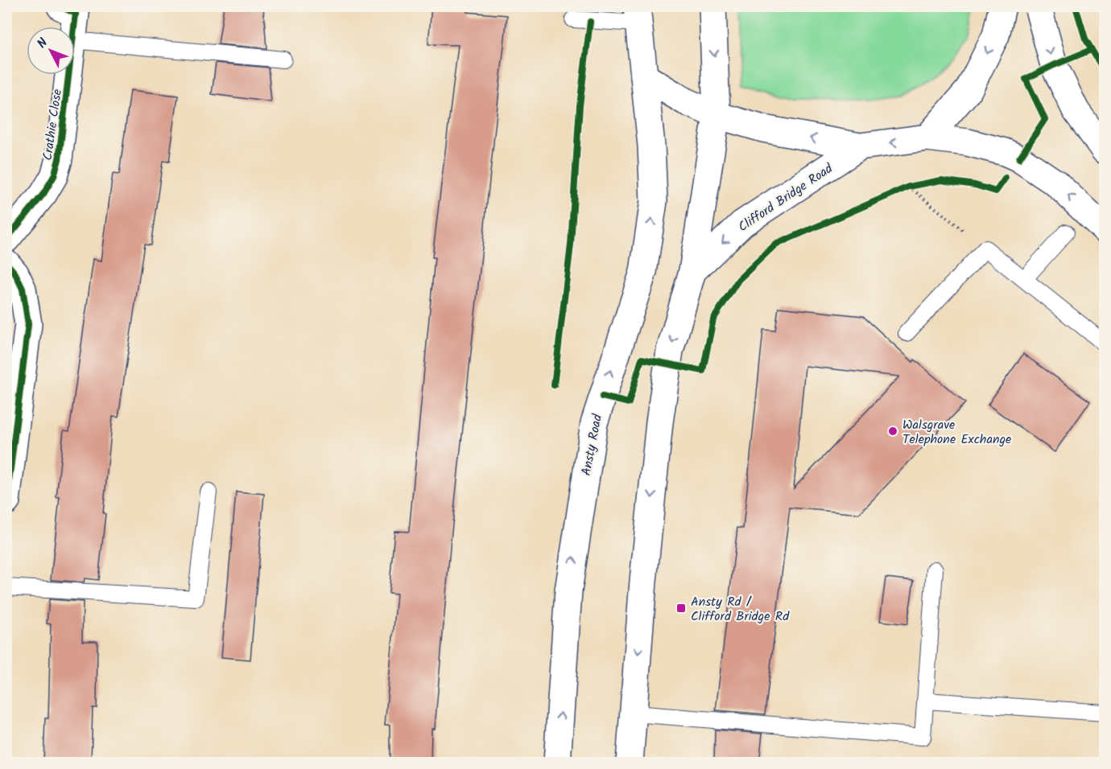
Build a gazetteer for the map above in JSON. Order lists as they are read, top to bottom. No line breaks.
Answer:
{"streets":{"main road":["Crathie Close","Clifford Bridge Road","Ansty Road"]},"one_way":["Clifford Bridge Road"],"places":{"other":["Walsgrave Telephone Exchange"],"transit":["Ansty Rd / Clifford Bridge Rd"]},"north":"top left"}
